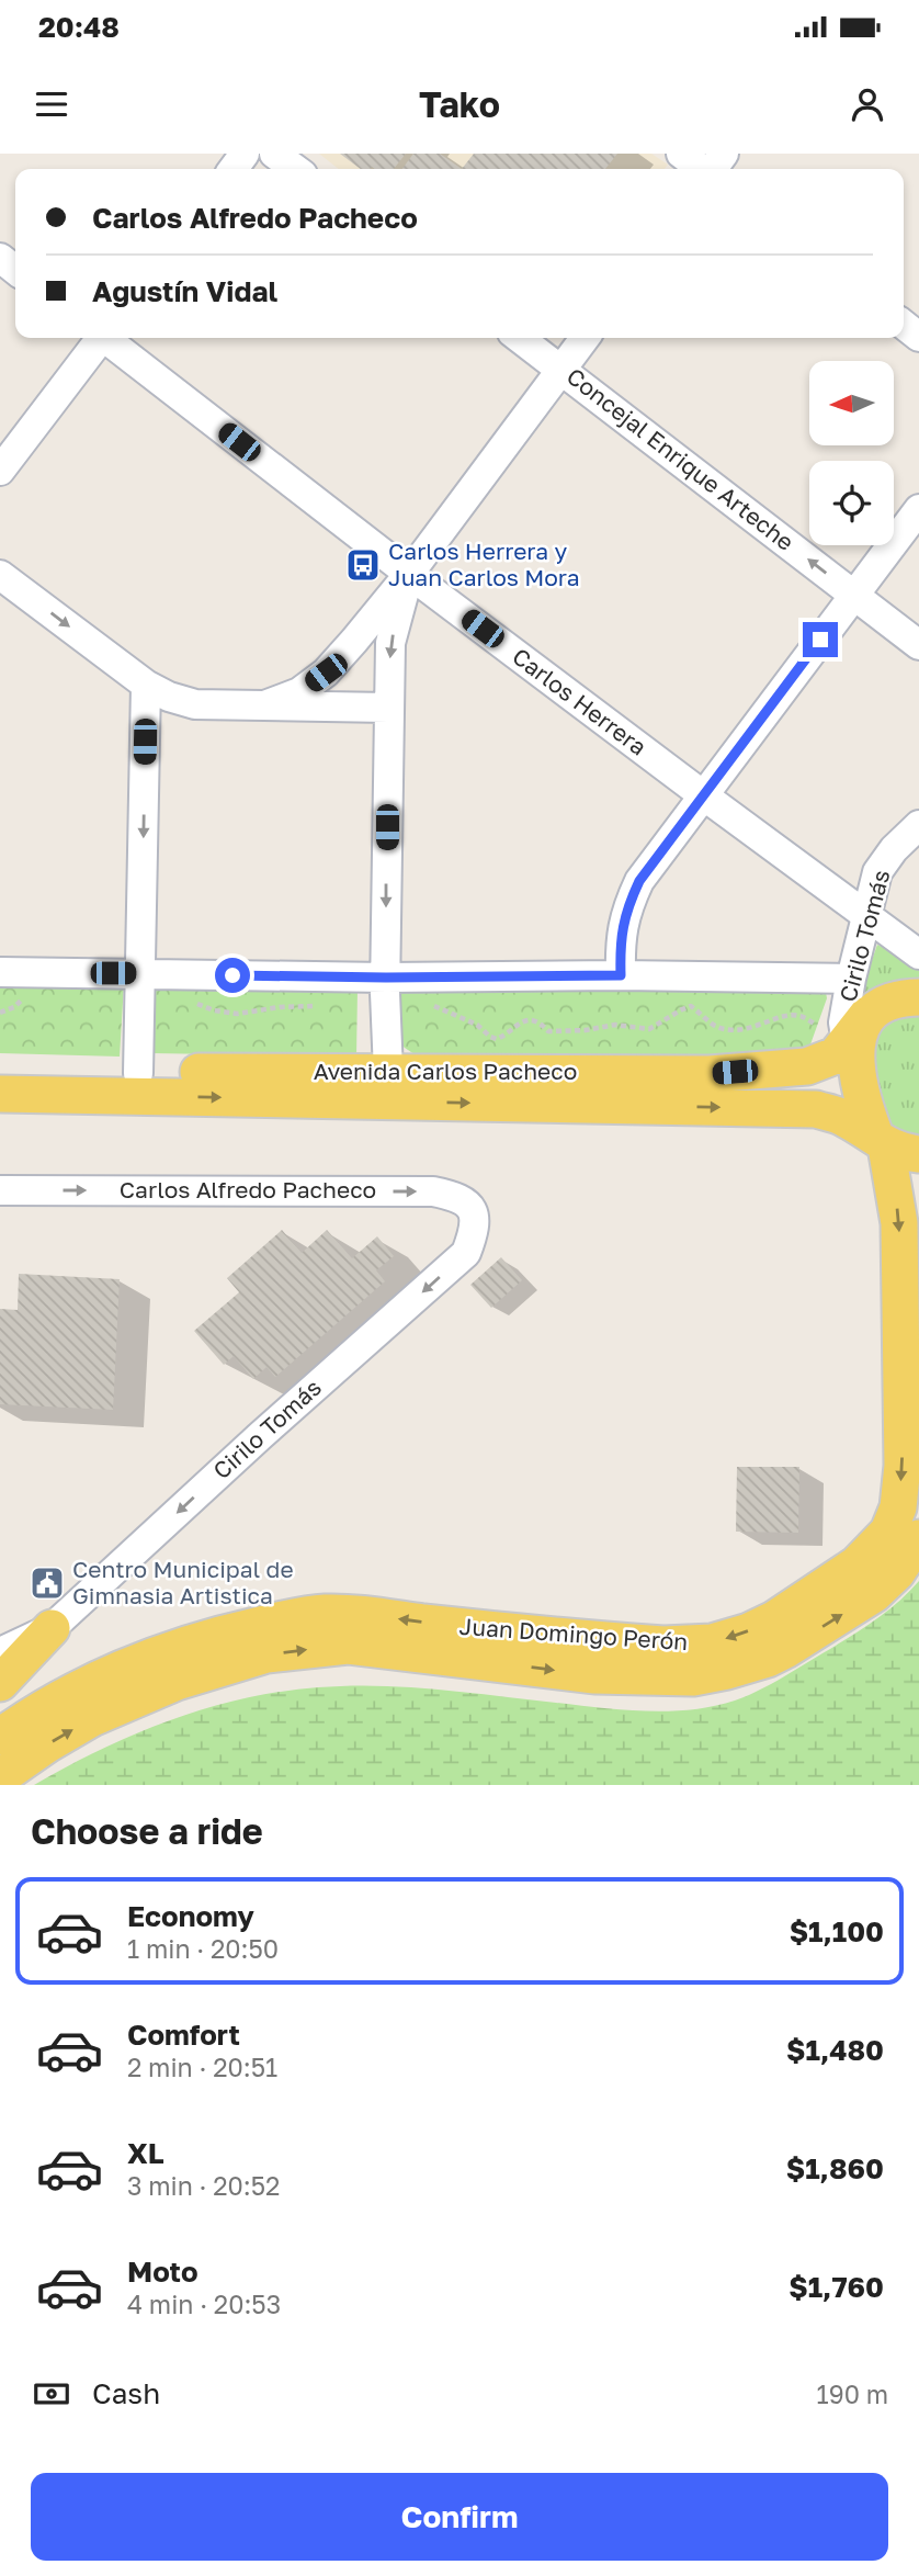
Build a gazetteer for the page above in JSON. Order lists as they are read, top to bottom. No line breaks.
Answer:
{"streets":{"main road":["Avenida Carlos Pacheco","Juan Domingo Perón"],"street":["Concejal Enrique Arteche","Carlos Herrera","Cirilo Tomás","Carlos Alfredo Pacheco"]},"crossings":[["Carlos Herrera","Cirilo Tomás"],["Cirilo Tomás","Avenida Carlos Pacheco"],["Cirilo Tomás","Carlos Alfredo Pacheco"],["Avenida Carlos Pacheco","Juan Domingo Perón"]],"one_way":["Concejal Enrique Arteche","Cirilo Tomás"],"places":{"bus stop":["Carlos Herrera y Juan Carlos Mora"],"public building":["Centro Municipal de Gimnasia Artistica"]},"north":"left","page":{"status":"20:48","header":"Tako","banner":["Carlos Alfredo Pacheco","Agustín Vidal"],"heading":"Choose a ride","list":[{"name":"Economy","note":"1 min · 20:50","value":"$1,100"},{"name":"Comfort","note":"2 min · 20:51","value":"$1,480"},{"name":"XL","note":"3 min · 20:52","value":"$1,860"},{"name":"Moto","note":"4 min · 20:53","value":"$1,760"}],"pay":["Cash","190 m"],"buttons":"Confirm"}}
